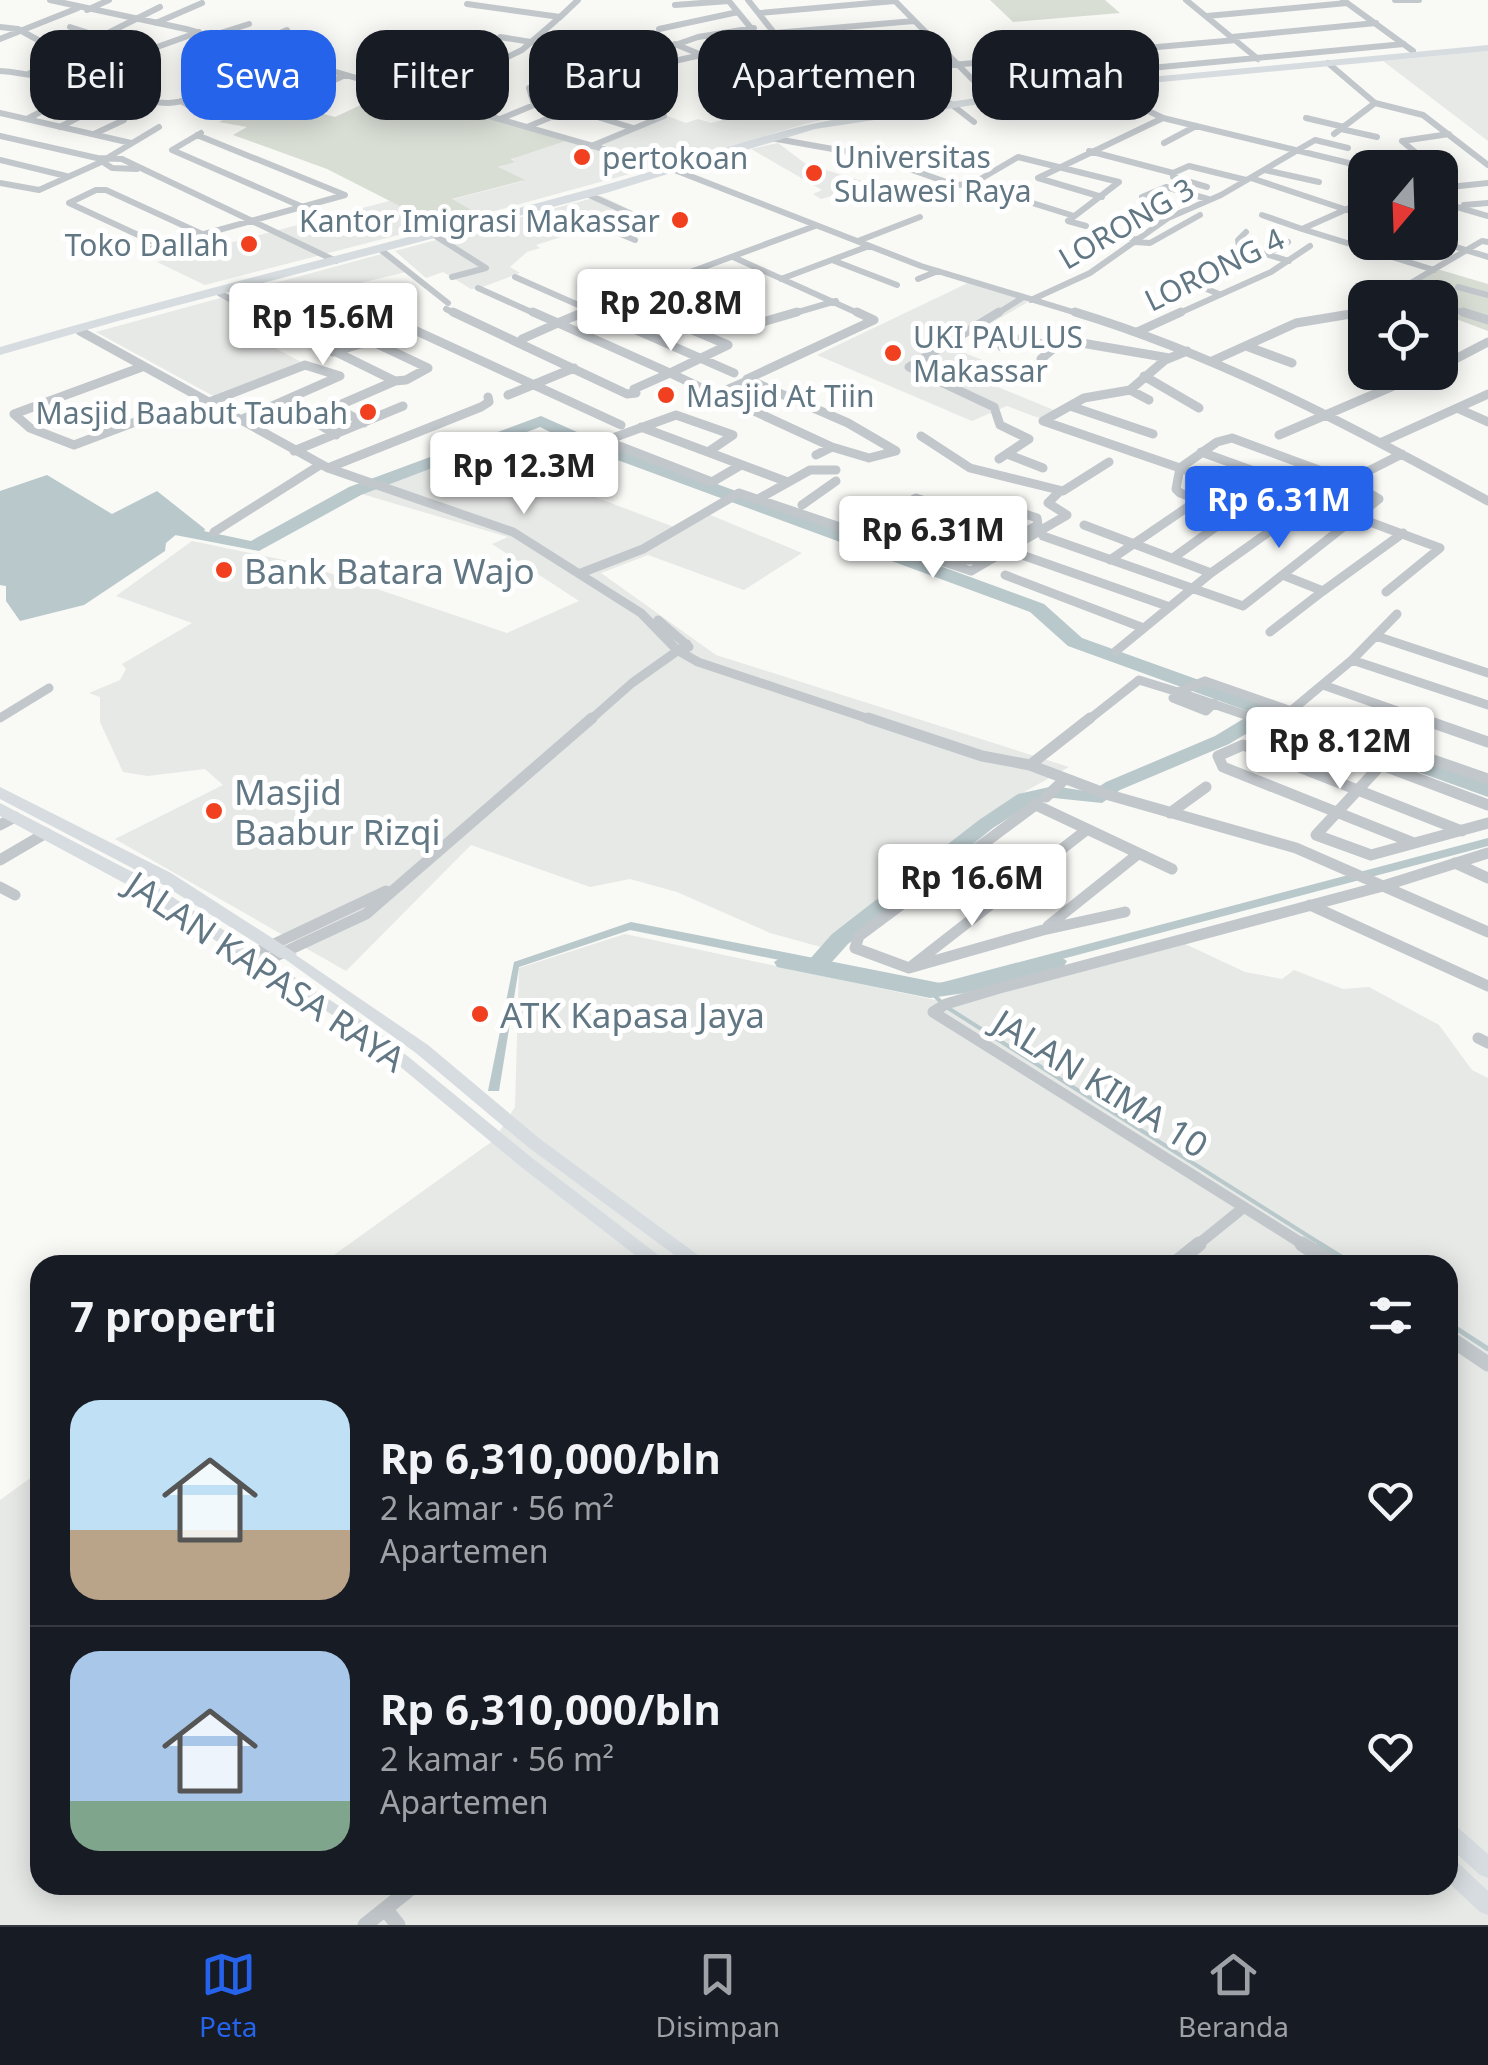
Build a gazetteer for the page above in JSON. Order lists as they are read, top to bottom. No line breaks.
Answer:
{"streets":{"highway":["JALAN KAPASA RAYA"],"street":["LORONG 3","LORONG 4","JALAN KIMA 10"]},"places":["pertokoan","Universitas Sulawesi Raya","Kantor Imigrasi Makassar","Toko Dallah","UKI PAULUS Makassar","Masjid At Tiin","Masjid Baabut Taubah","Bank Batara Wajo","Masjid Baabur Rizqi","ATK Kapasa Jaya"],"north":"bottom","page":{"chip":["Beli","Sewa","Filter","Baru","Apartemen","Rumah"],"price":["Rp 20.8M","Rp 15.6M","Rp 12.3M","Rp 6.31M","Rp 6.31M","Rp 8.12M","Rp 16.6M"],"heading":"7 properti","list":[{"name":"Rp 6,310,000/bln","note":"2 kamar · 56 m² · Apartemen"},{"name":"Rp 6,310,000/bln","note":"2 kamar · 56 m² · Apartemen"}],"tabs":["Peta","Disimpan","Beranda"]}}
